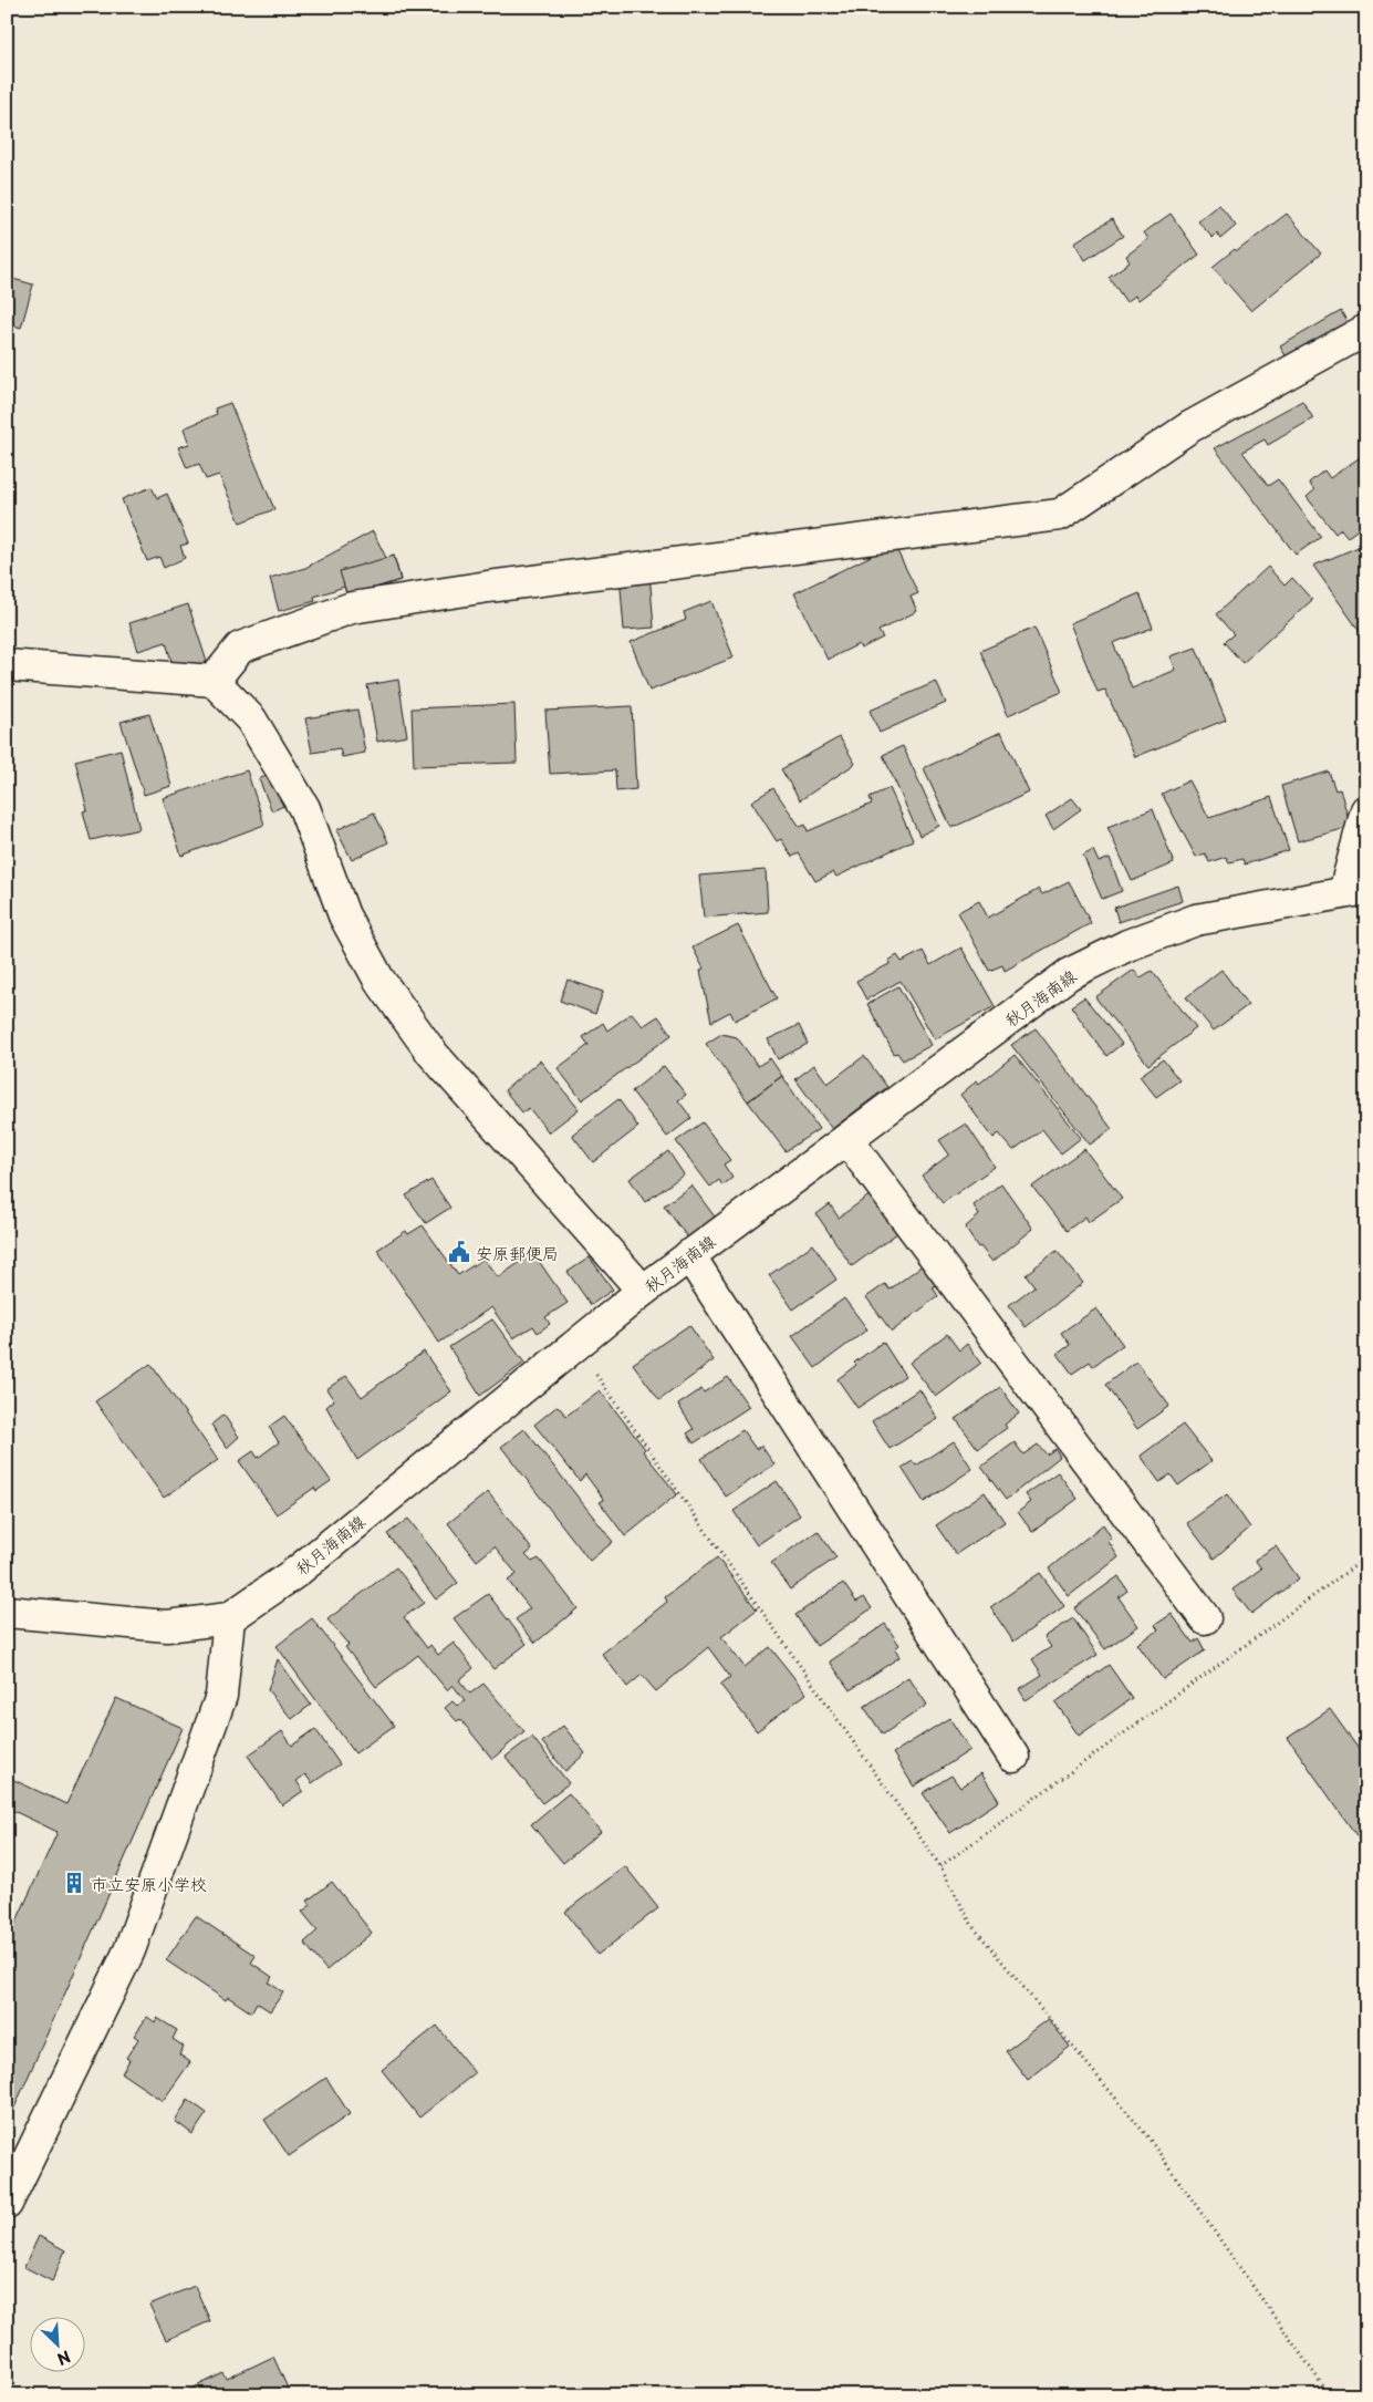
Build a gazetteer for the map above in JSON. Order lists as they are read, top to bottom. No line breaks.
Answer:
{"streets":{"street":["秋月海南線"]},"places":{"public building":["安原郵便局"],"building":["市立安原小学校"]},"north":"bottom right"}
